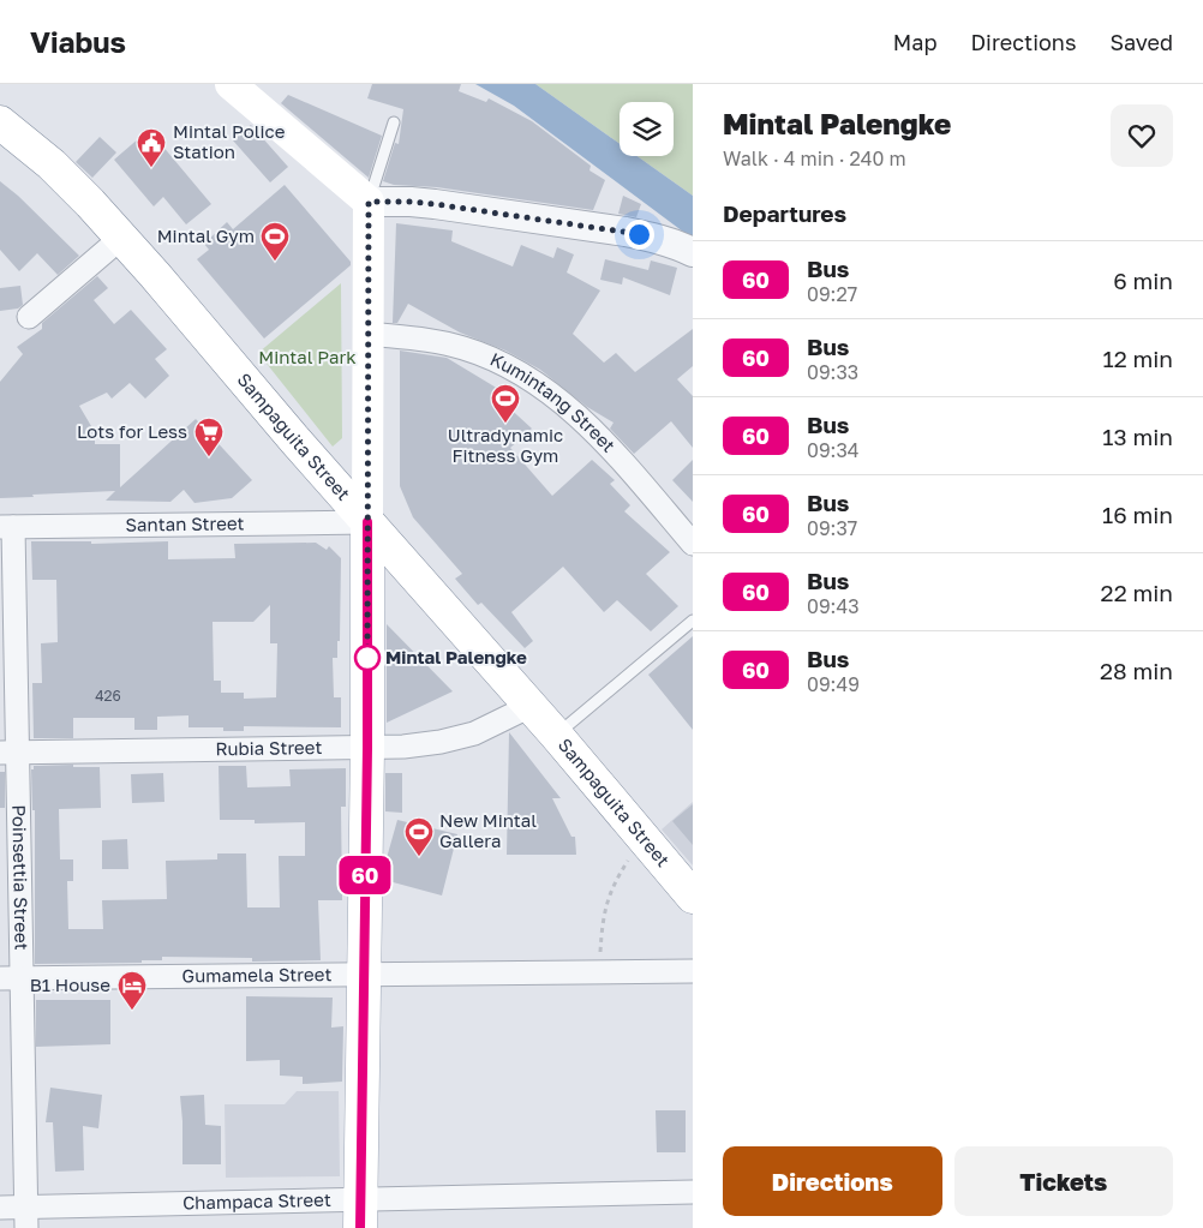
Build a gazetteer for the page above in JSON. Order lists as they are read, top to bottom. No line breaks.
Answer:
{"streets":{"main road":["Sampaguita Street"],"street":["Kumintang Street","Santan Street","Rubia Street","Poinsettia Street","Gumamela Street","Champaca Street"]},"crossings":[["Sampaguita Street","Santan Street"],["Sampaguita Street","Rubia Street"],["Santan Street","Poinsettia Street"],["Rubia Street","Poinsettia Street"],["Poinsettia Street","Gumamela Street"],["Poinsettia Street","Champaca Street"]],"parks":["Mintal Park"],"places":{"public building":["Mintal Police Station"],"sports":["Mintal Gym","Ultradynamic Fitness Gym","New Mintal Gallera"],"supermarket":["Lots for Less"],"other":["Mintal Palengke"],"hotel":["B1 House"]},"lines":["bus line 60"],"house_numbers":["426"],"page":{"header":"Viabus","nav":["Map","Directions","Saved"],"on_map":"60","heading":[["Mintal Palengke","Walk · 4 min · 240 m"],"Departures"],"list":[{"mark":"60","name":"Bus","note":"09:27","value":"6 min"},{"mark":"60","name":"Bus","note":"09:33","value":"12 min"},{"mark":"60","name":"Bus","note":"09:34","value":"13 min"},{"mark":"60","name":"Bus","note":"09:37","value":"16 min"},{"mark":"60","name":"Bus","note":"09:43","value":"22 min"},{"mark":"60","name":"Bus","note":"09:49","value":"28 min"}],"buttons":["Directions","Tickets"]}}
